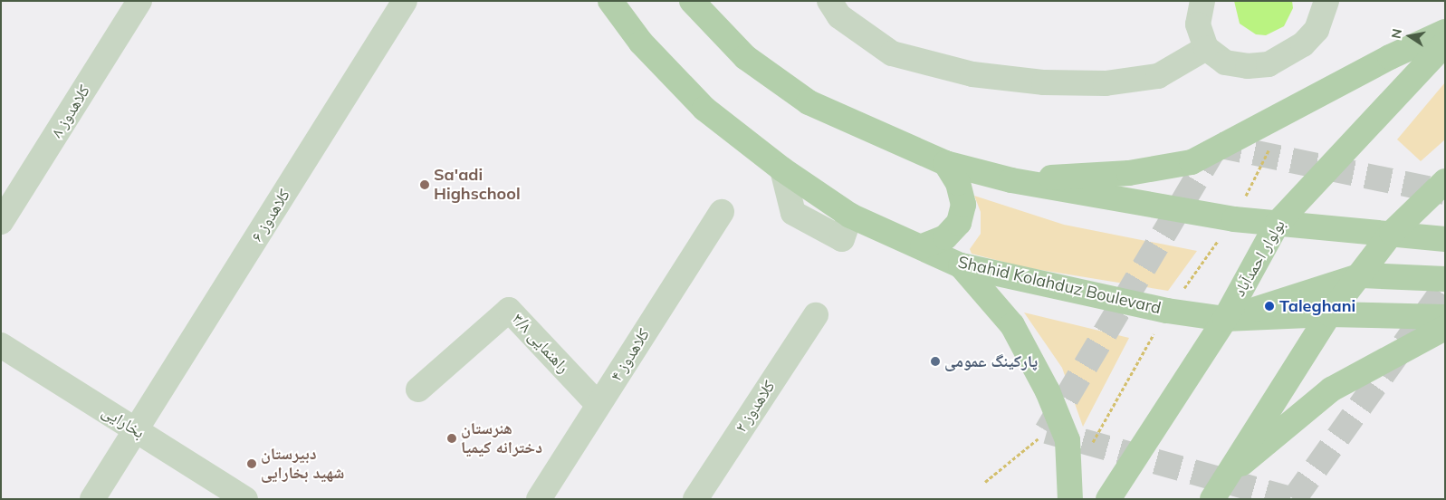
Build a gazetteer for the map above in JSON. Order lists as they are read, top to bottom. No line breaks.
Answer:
{"streets":{"main road":["بولوار احمدآباد","Shahid Kolahduz Boulevard"],"street":["کلاهدوز ۸","کلاهدوز ۶","راهنمایی ۳/۸","کلاهدوز ۴","کلاهدوز ۲","بخارایی"]},"crossings":[["کلاهدوز ۶","بخارایی"],["بولوار احمدآباد","Shahid Kolahduz Boulevard"],["راهنمایی ۳/۸","کلاهدوز ۴"]],"places":["Sa'adi Highschool","Taleghani","پارکینگ عمومی","هنرستان دخترانه کیمیا","دبیرستان شهید بخارایی"],"north":"left"}
